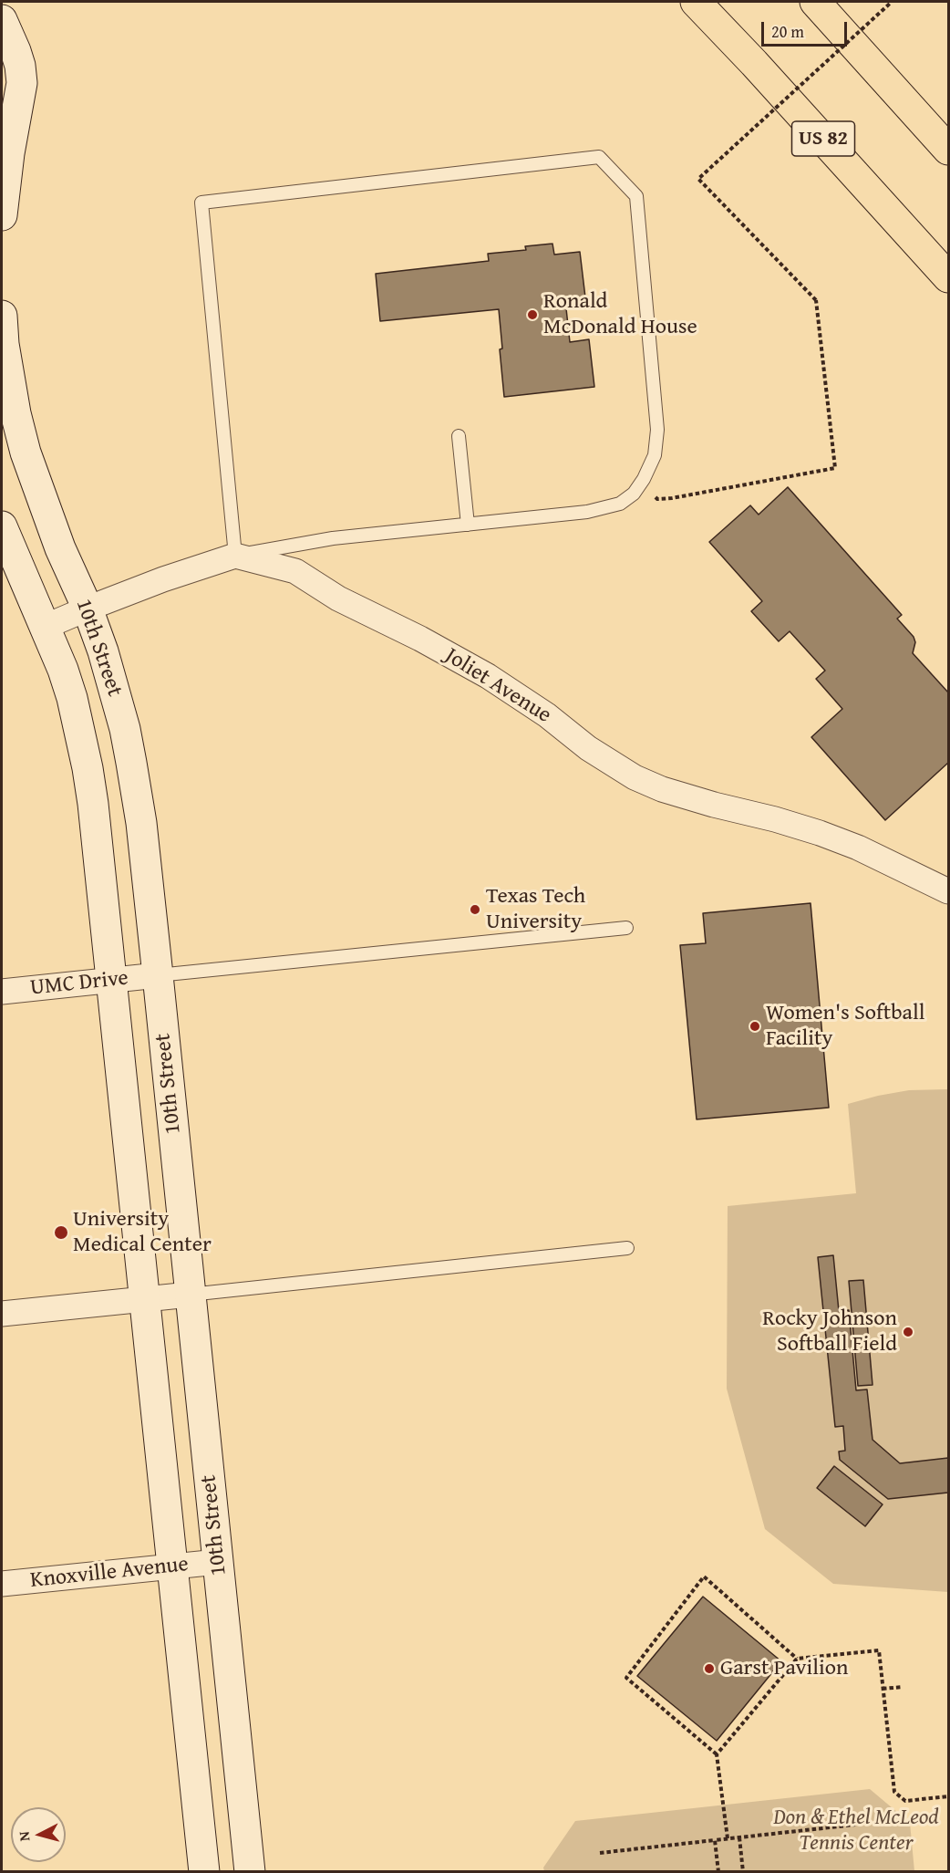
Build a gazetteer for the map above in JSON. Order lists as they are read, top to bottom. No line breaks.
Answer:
{"streets":{"highway":["US 82"],"street":["10th Street","Joliet Avenue","UMC Drive","Knoxville Avenue"]},"crossings":[["10th Street","UMC Drive"],["10th Street","Knoxville Avenue"]],"parks":["Don & Ethel McLeod Tennis Center"],"places":["Ronald McDonald House","Texas Tech University","Women's Softball Facility","University Medical Center","Rocky Johnson Softball Field","Garst Pavilion"],"scale_bar":"20 m","north":"left"}
